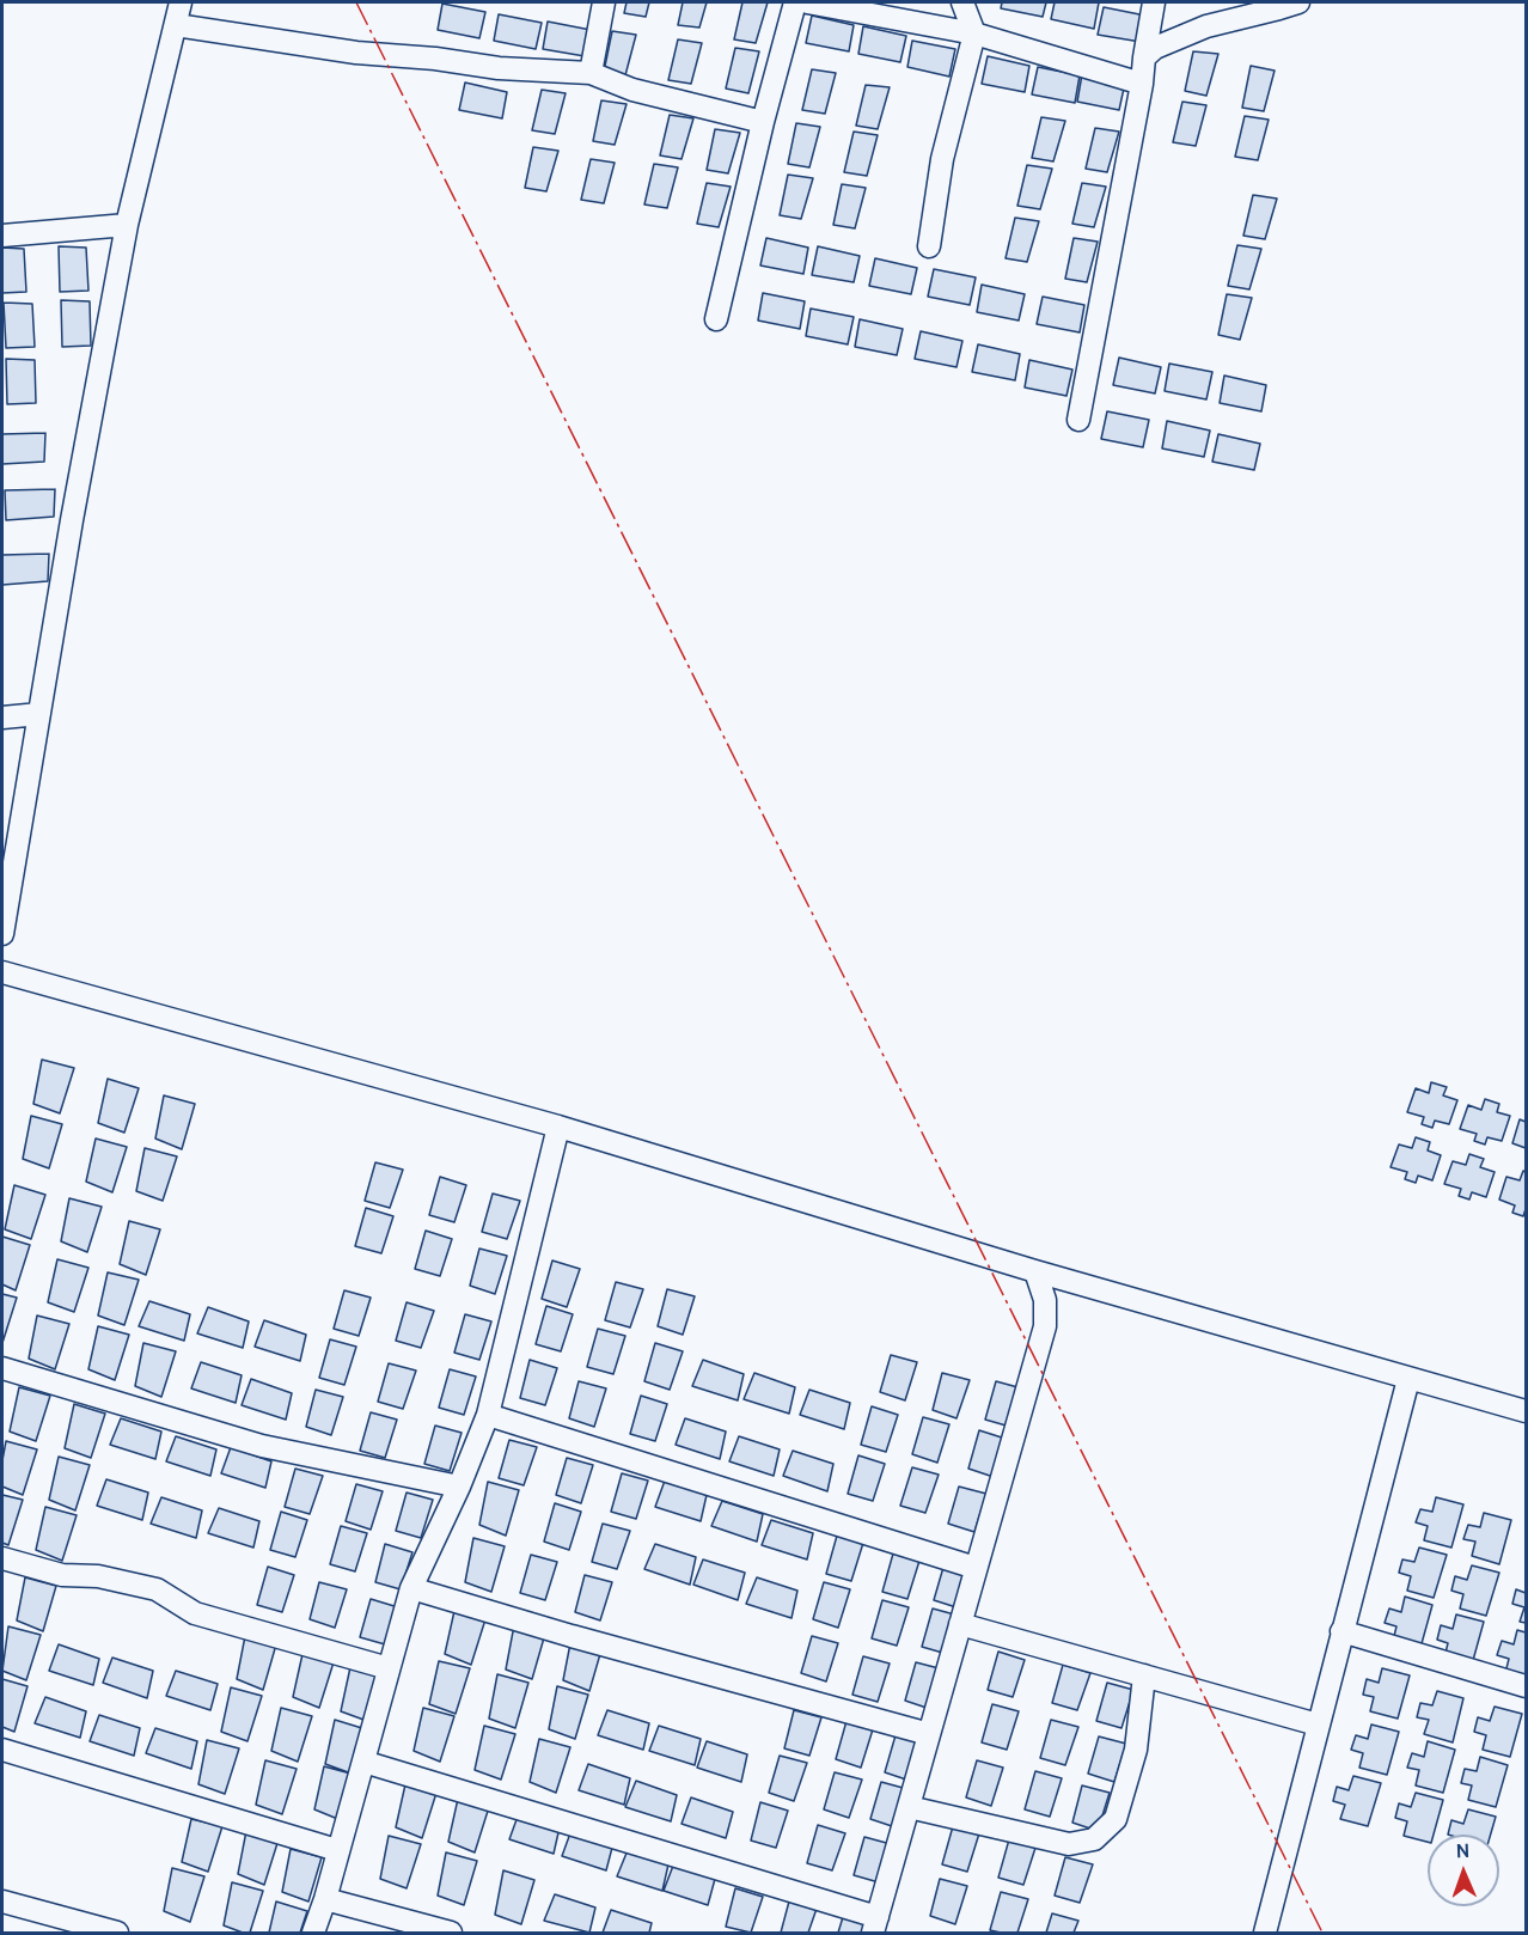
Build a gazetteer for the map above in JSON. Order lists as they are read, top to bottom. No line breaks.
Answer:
{"north":"top"}
